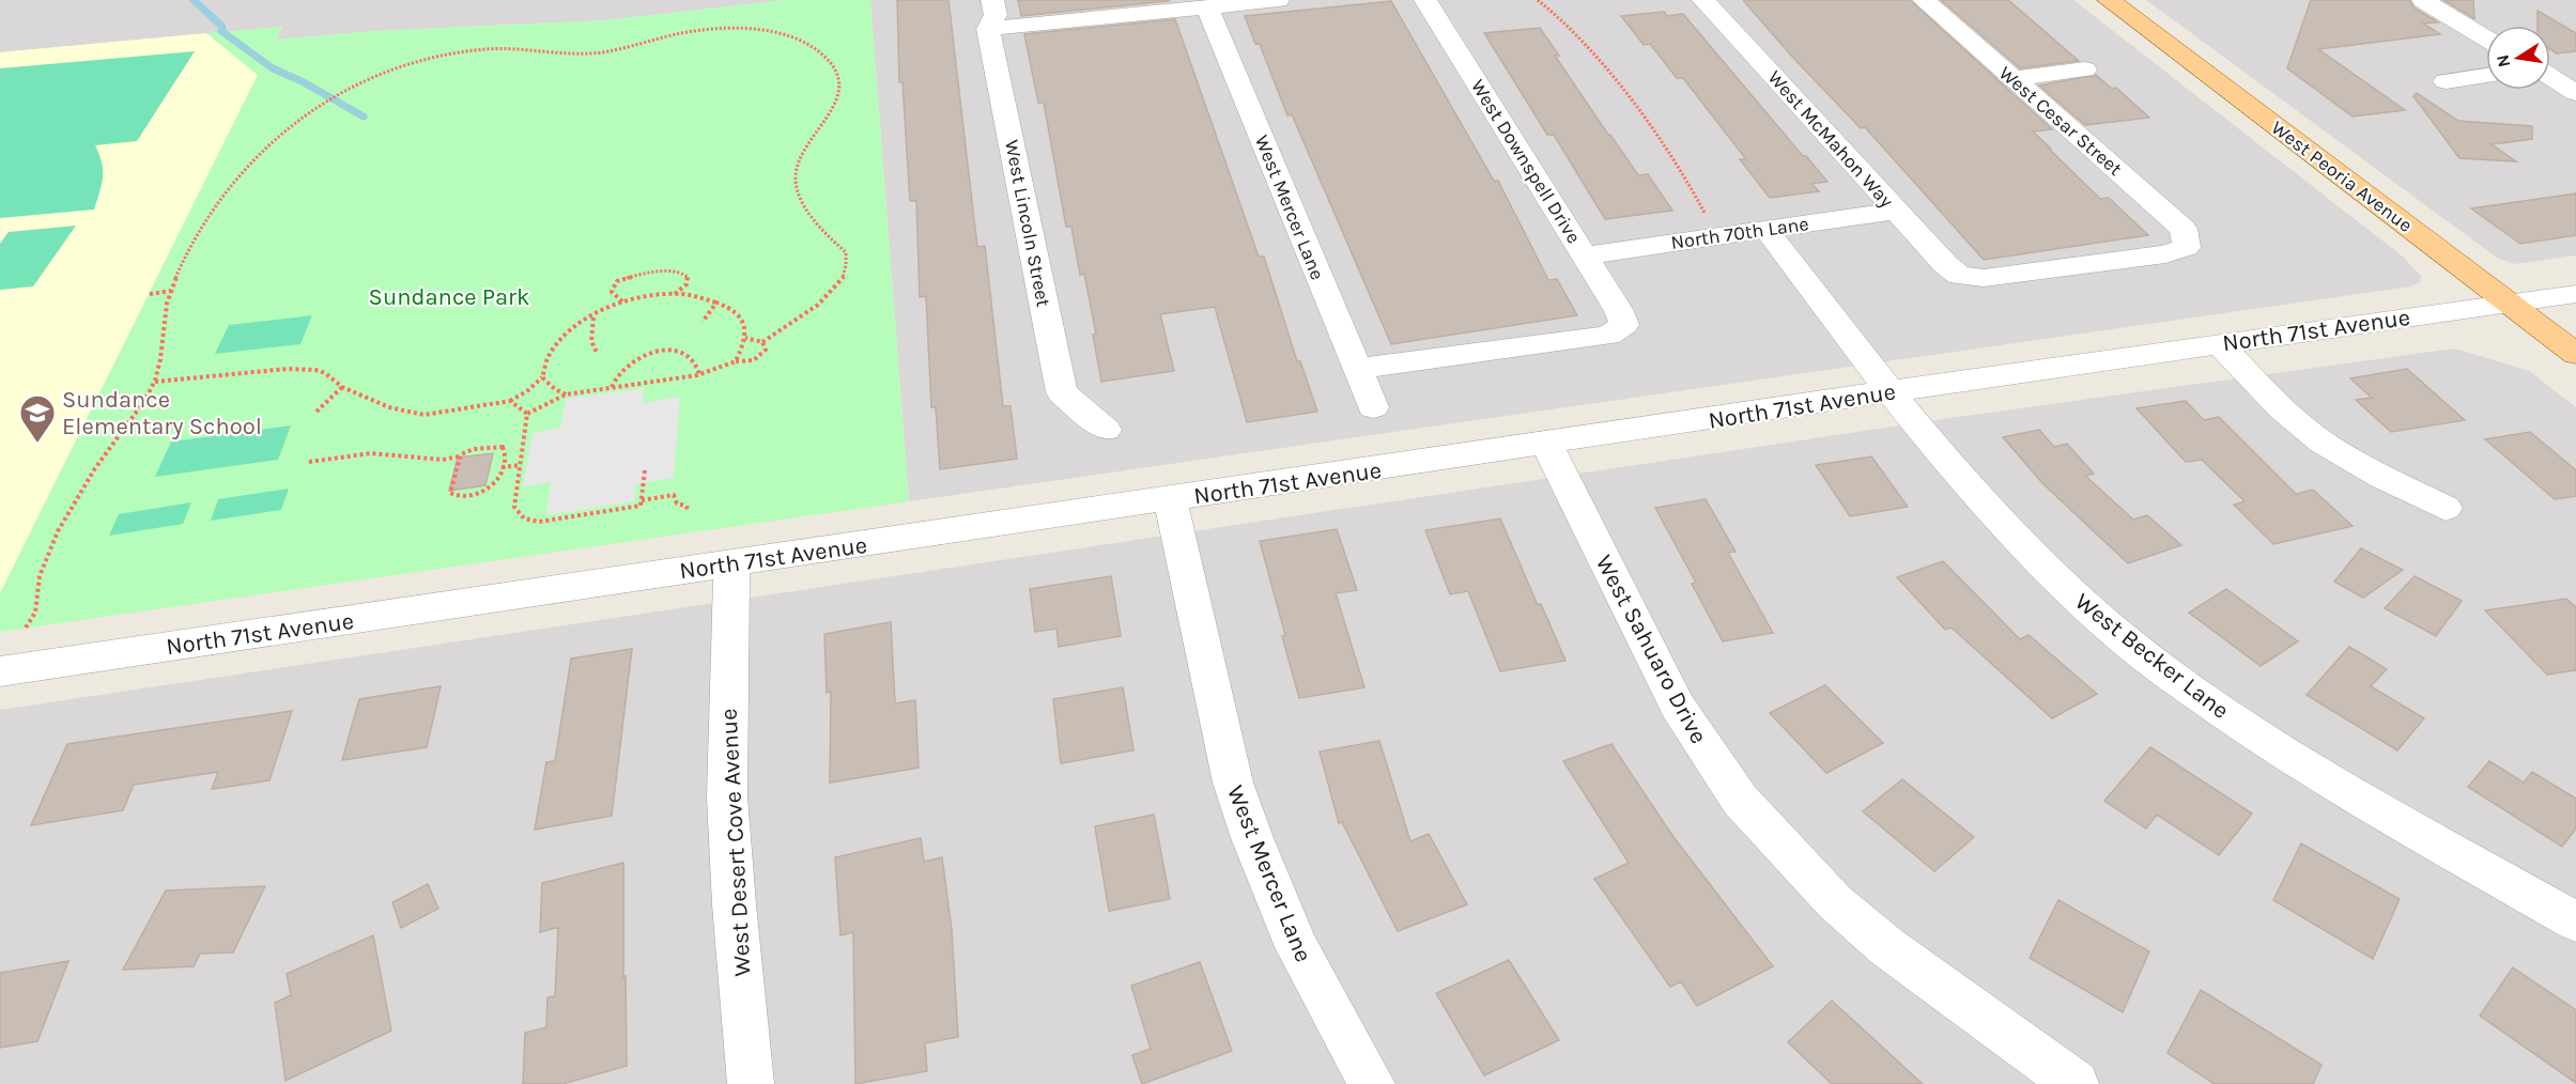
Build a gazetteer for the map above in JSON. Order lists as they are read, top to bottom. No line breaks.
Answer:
{"streets":{"main road":["West Peoria Avenue"],"street":["West Cesar Street","West McMahon Way","West Downspell Drive","West Mercer Lane","West Lincoln Street","North 70th Lane","North 71st Avenue","West Sahuaro Drive","West Becker Lane","West Desert Cove Avenue"]},"crossings":[["West Cesar Street","West McMahon Way"],["West McMahon Way","North 70th Lane"],["West Downspell Drive","West Mercer Lane"],["West Downspell Drive","North 70th Lane"],["West Peoria Avenue","North 71st Avenue"],["West Mercer Lane","North 71st Avenue"],["North 70th Lane","West Becker Lane"],["North 71st Avenue","West Sahuaro Drive"],["North 71st Avenue","West Becker Lane"],["North 71st Avenue","West Desert Cove Avenue"]],"parks":["Sundance Park"],"places":{"school or university":["Sundance Elementary School"]},"north":"left"}
